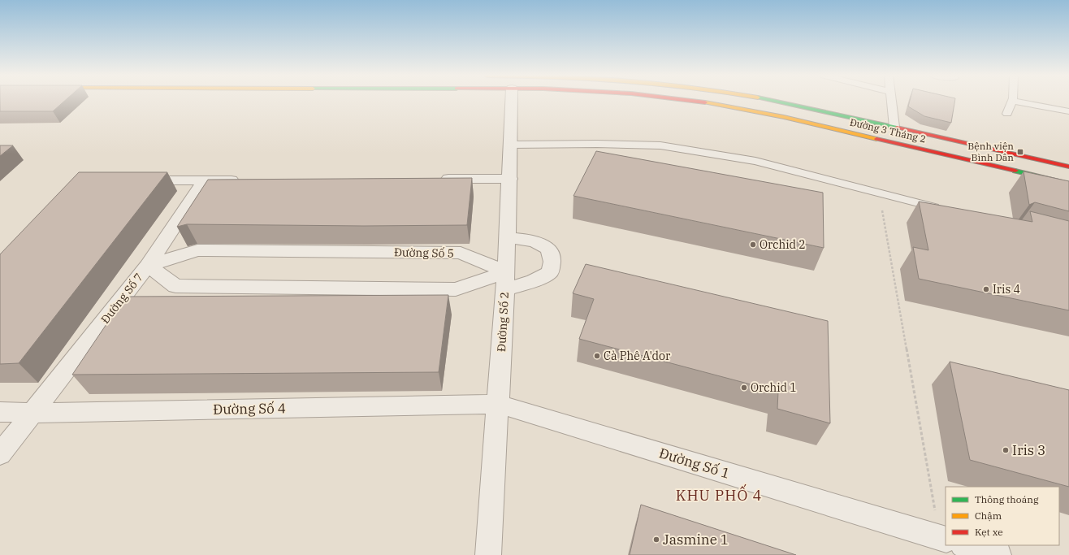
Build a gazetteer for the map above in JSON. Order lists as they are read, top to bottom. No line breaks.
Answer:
{"streets":{"main road":["Đường 3 Tháng 2"],"street":["Đường Số 5","Đường Số 7","Đường Số 2","Đường Số 4","Đường Số 1"]},"crossings":[["Đường Số 5","Đường Số 7"],["Đường Số 5","Đường Số 2"],["Đường Số 7","Đường Số 4"],["Đường Số 2","Đường Số 4"],["Đường Số 2","Đường Số 1"],["Đường Số 4","Đường Số 1"]],"districts":["KHU PHỐ 4"],"places":{"transit":["Bệnh viện Bình Dân"],"other":["Orchid 2","Iris 4","Cà Phê A'dor","Orchid 1","Iris 3","Jasmine 1"]},"legend":["Thông thoáng","Chậm","Kẹt xe"]}
